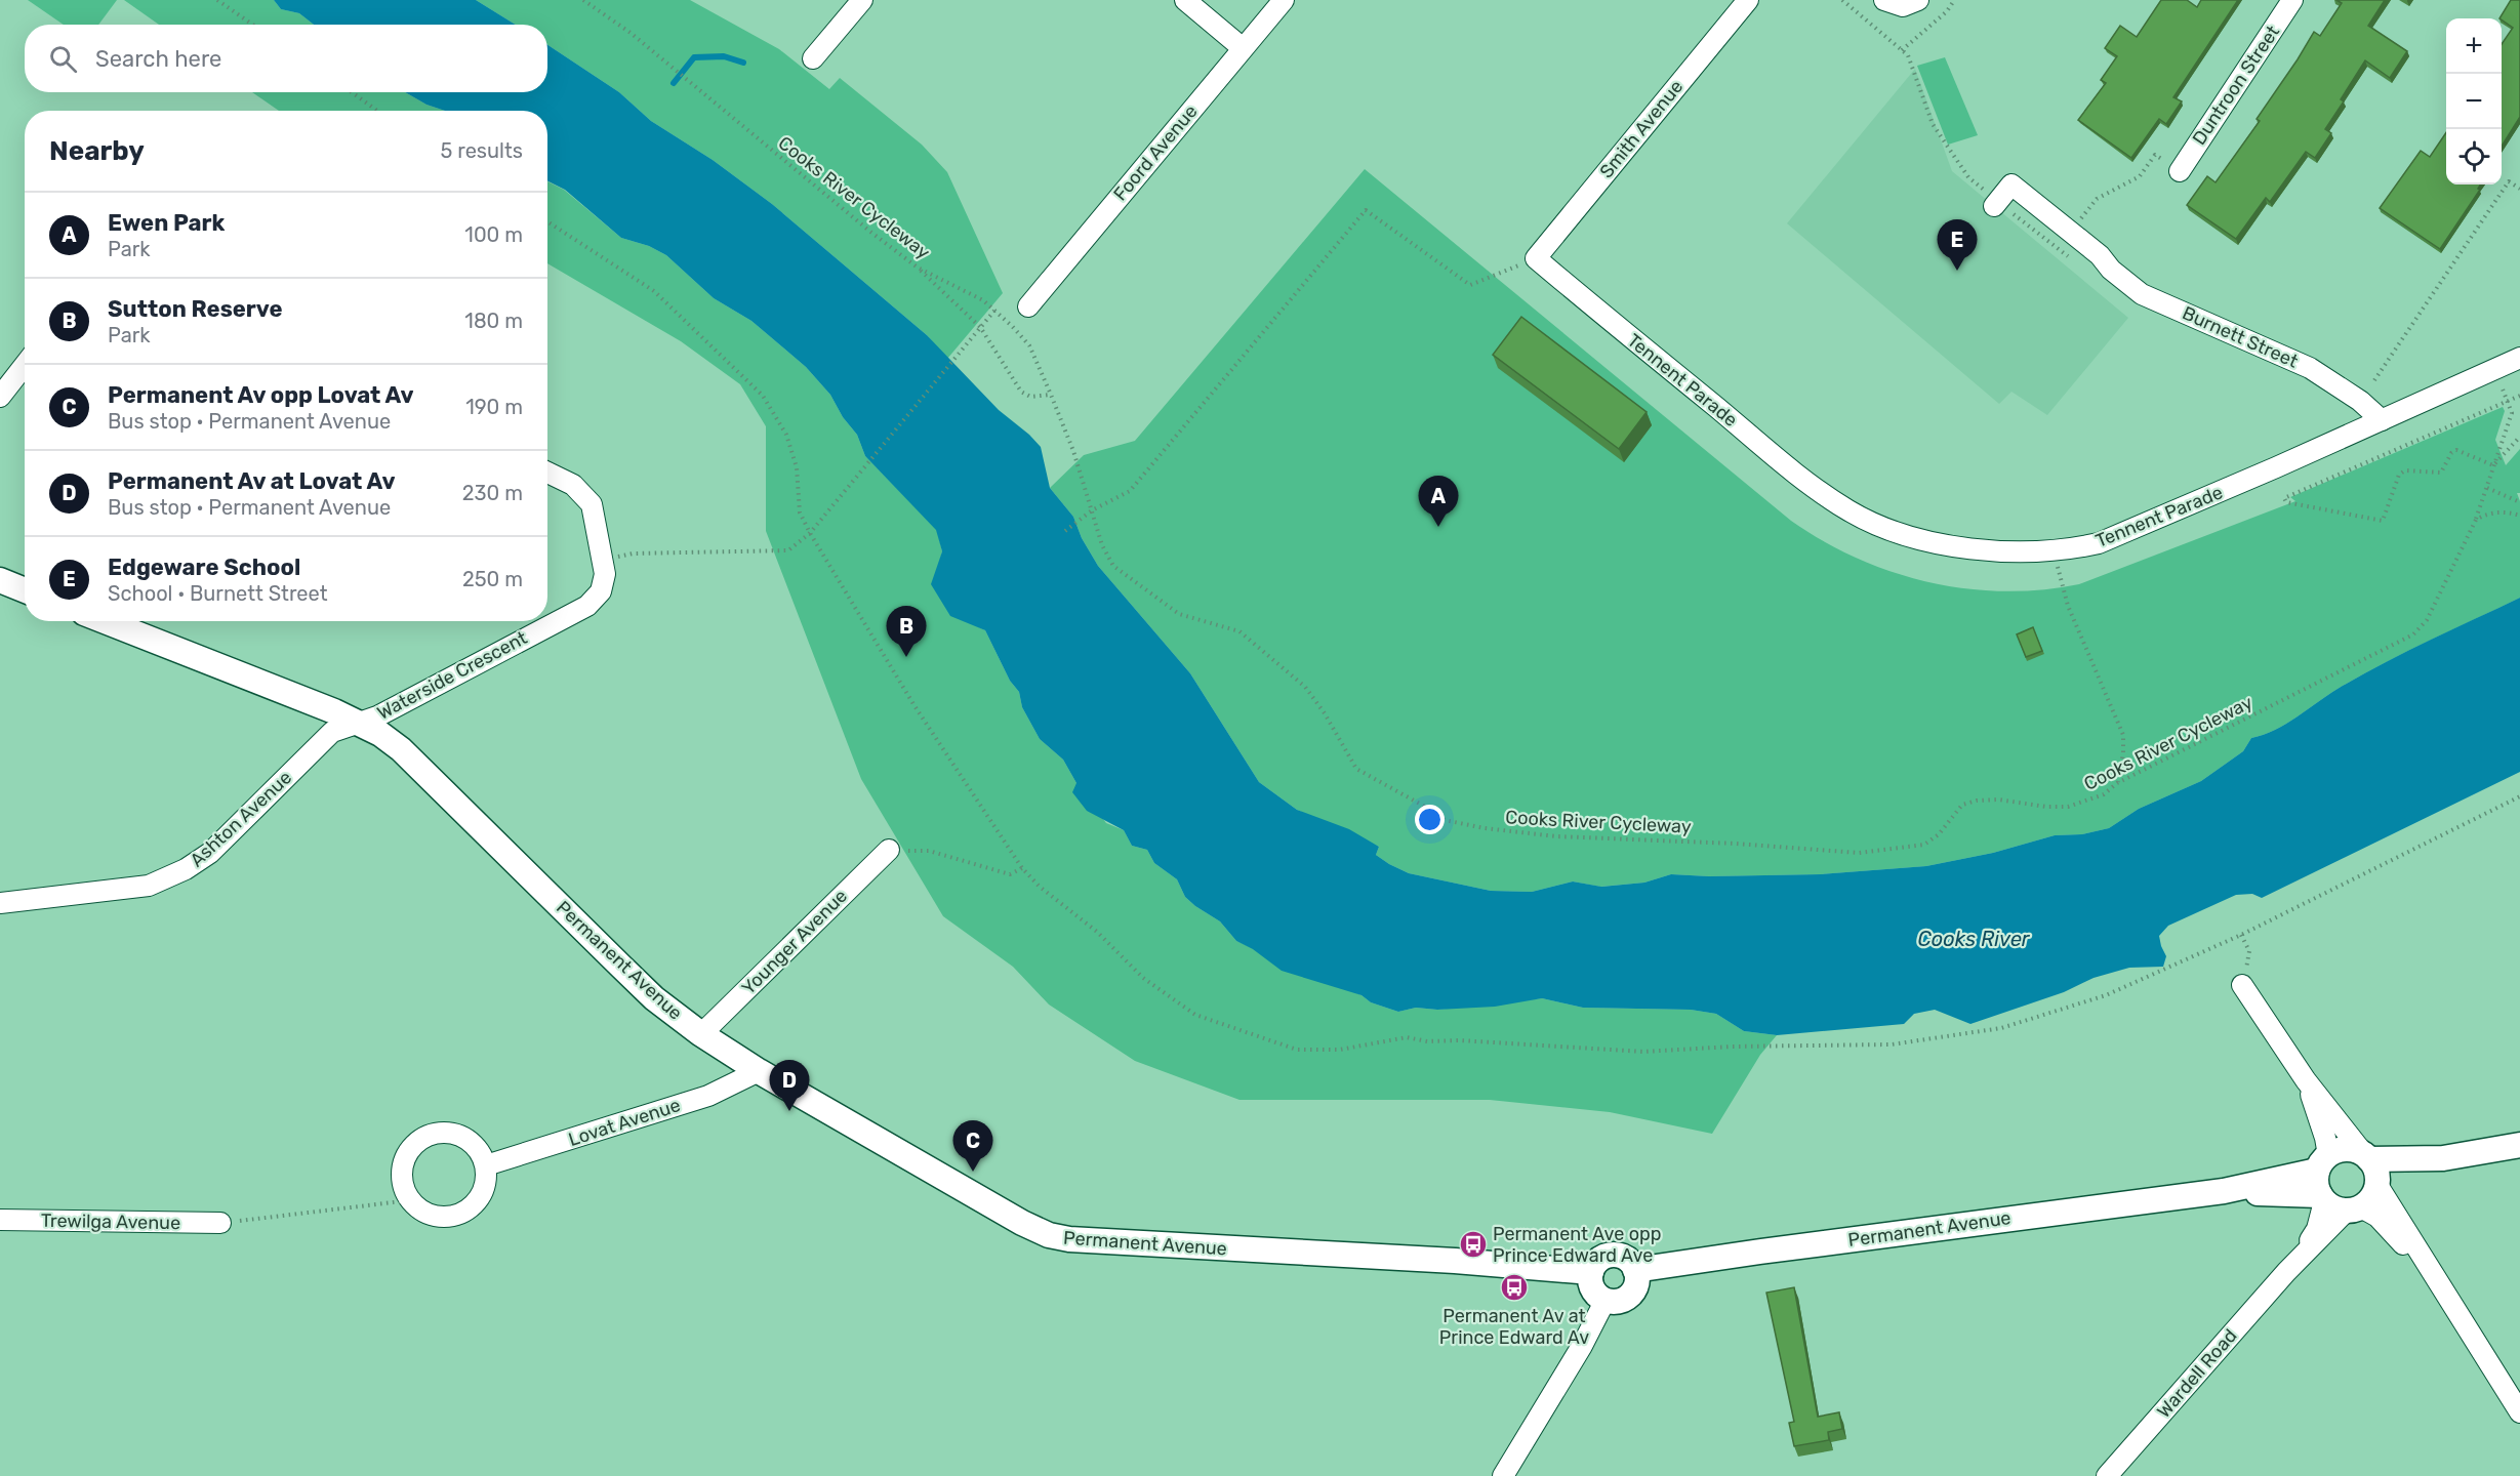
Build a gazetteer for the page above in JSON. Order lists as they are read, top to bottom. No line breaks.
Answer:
{"streets":{"main road":["Permanent Avenue"],"street":["Duntroon Street","Smith Avenue","Foord Avenue","Burnett Street","Tennent Parade","Waterside Crescent","Ashton Avenue","Younger Avenue","Lovat Avenue","Trewilga Avenue","Wardell Road"],"path":["Cooks River Cycleway"]},"crossings":[["Smith Avenue","Tennent Parade"],["Burnett Street","Tennent Parade"],["Waterside Crescent","Ashton Avenue"],["Waterside Crescent","Permanent Avenue"],["Ashton Avenue","Permanent Avenue"],["Younger Avenue","Permanent Avenue"],["Permanent Avenue","Lovat Avenue"],["Permanent Avenue","Wardell Road"]],"water":["Cooks River"],"places":{"bus stop":["Permanent Ave opp Prince Edward Ave","Permanent Av at Prince Edward Av"]},"page":{"map_buttons":["+","−"],"search":"Search here","heading":["Nearby","5 results"],"list":[{"mark":"A","name":"Ewen Park","note":"Park","value":"100 m"},{"mark":"B","name":"Sutton Reserve","note":"Park","value":"180 m"},{"mark":"C","name":"Permanent Av opp Lovat Av","note":"Bus stop · Permanent Avenue","value":"190 m"},{"mark":"D","name":"Permanent Av at Lovat Av","note":"Bus stop · Permanent Avenue","value":"230 m"},{"mark":"E","name":"Edgeware School","note":"School · Burnett Street","value":"250 m"}],"pins":["E","A","B","D","C"]}}
